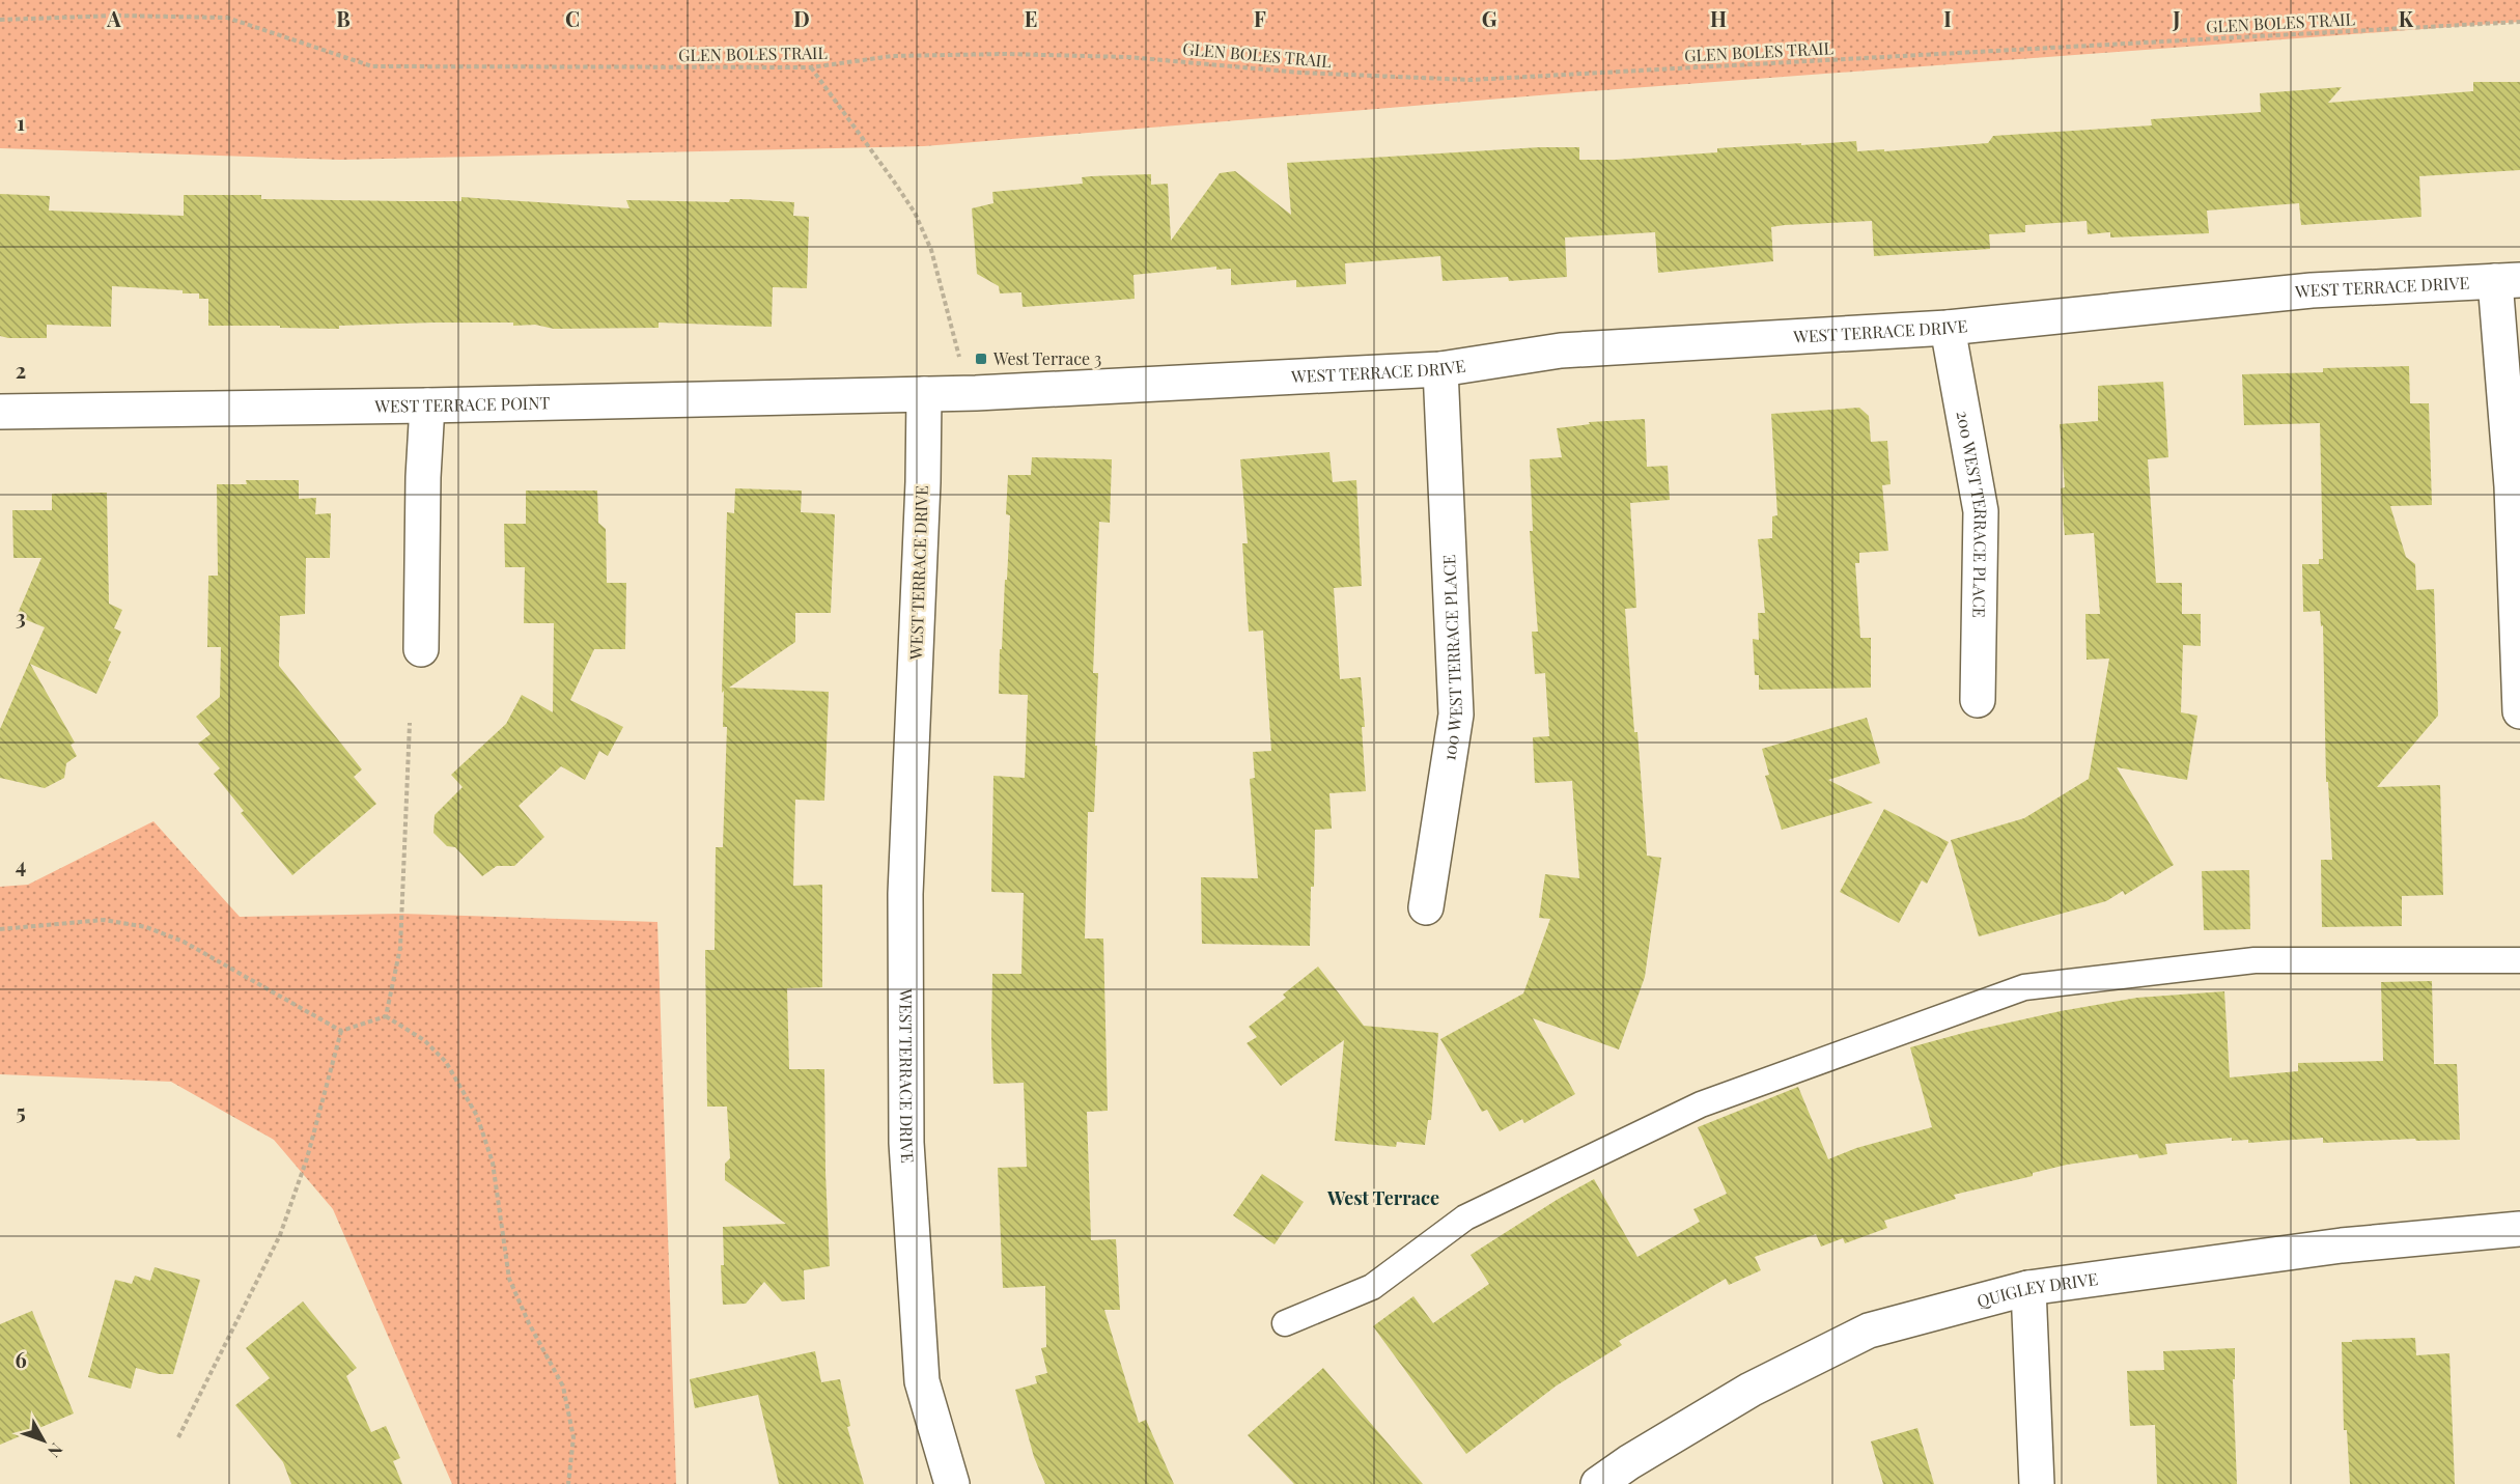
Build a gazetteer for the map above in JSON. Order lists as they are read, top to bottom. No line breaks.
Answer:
{"streets":{"street":["WEST TERRACE DRIVE","WEST TERRACE POINT","200 WEST TERRACE PLACE","100 WEST TERRACE PLACE","QUIGLEY DRIVE"],"path":["GLEN BOLES TRAIL"]},"crossings":[["WEST TERRACE DRIVE","WEST TERRACE POINT"],["WEST TERRACE DRIVE","200 WEST TERRACE PLACE"],["WEST TERRACE DRIVE","100 WEST TERRACE PLACE"]],"districts":["West Terrace"],"places":{"transit":["West Terrace 3"]},"north":"bottom right","grid":{"columns":["A","B","C","D","E","F","G","H","I","J","K"],"rows":["1","2","3","4","5","6"]}}
